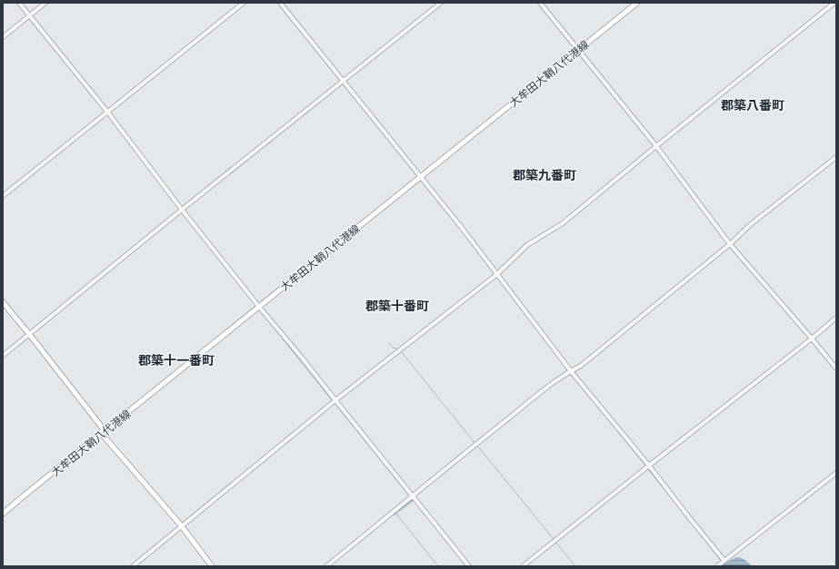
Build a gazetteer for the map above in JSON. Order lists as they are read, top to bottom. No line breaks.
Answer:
{"streets":{"main road":["大牟田大鞘八代港線"]},"districts":["郡築八番町","郡築九番町","郡築十番町","郡築十一番町"]}
